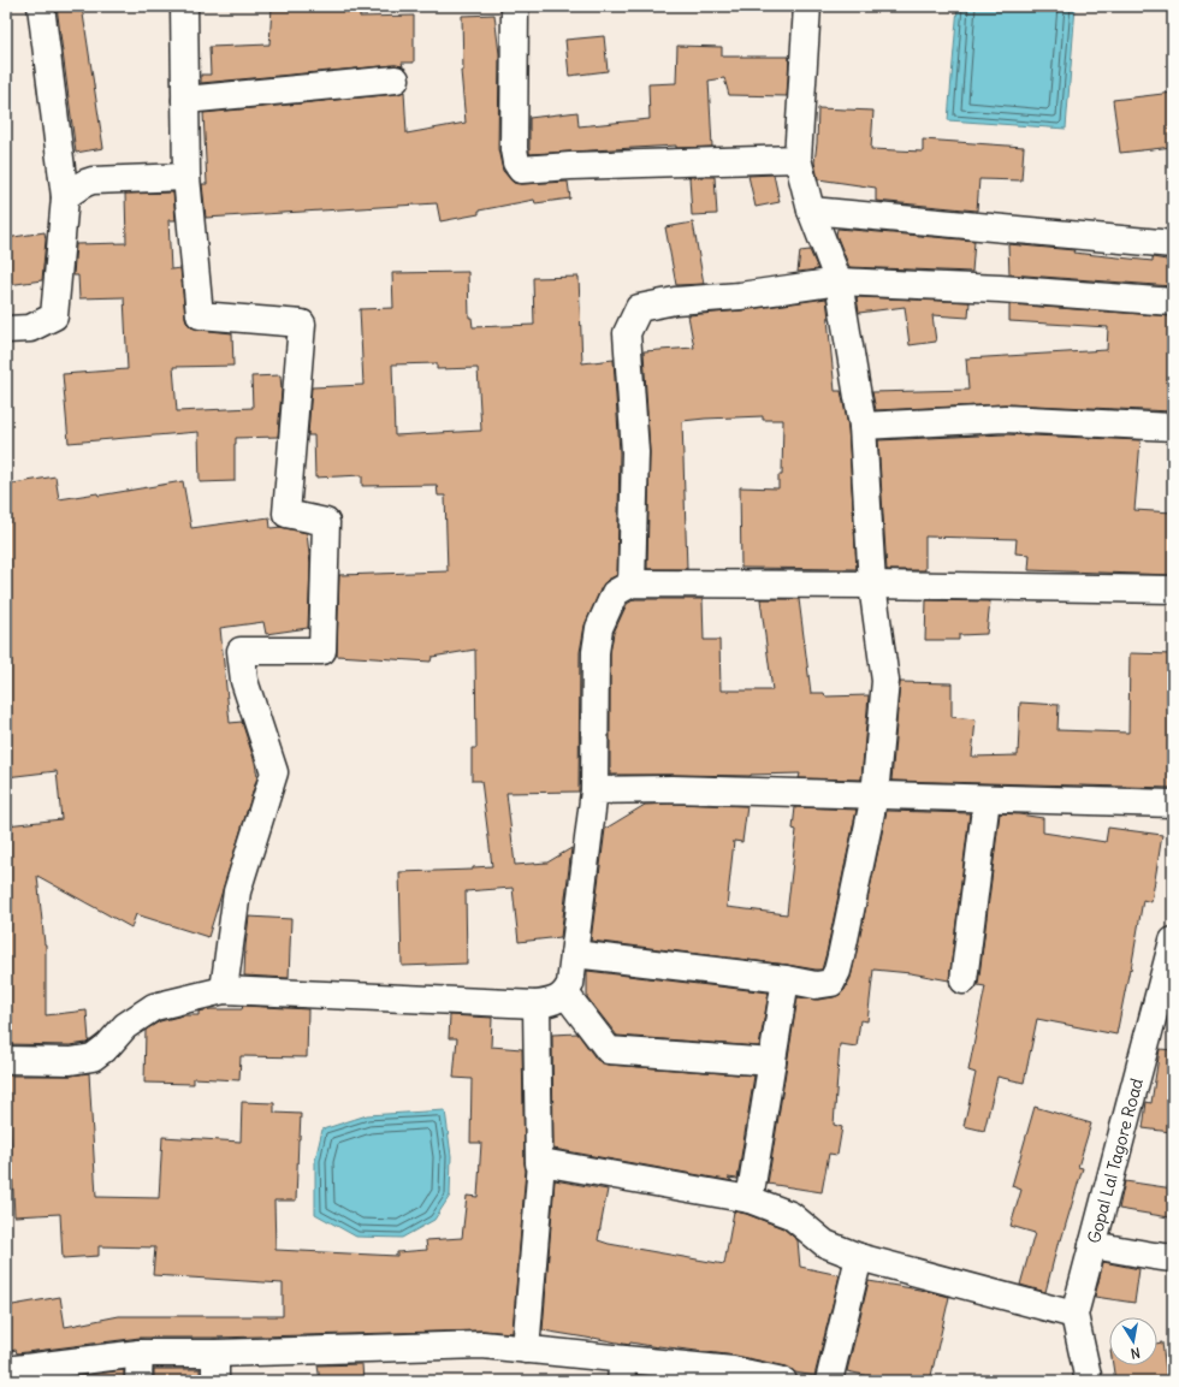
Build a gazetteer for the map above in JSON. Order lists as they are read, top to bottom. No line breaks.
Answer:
{"streets":{"street":["Gopal Lal Tagore Road"]},"north":"bottom"}
